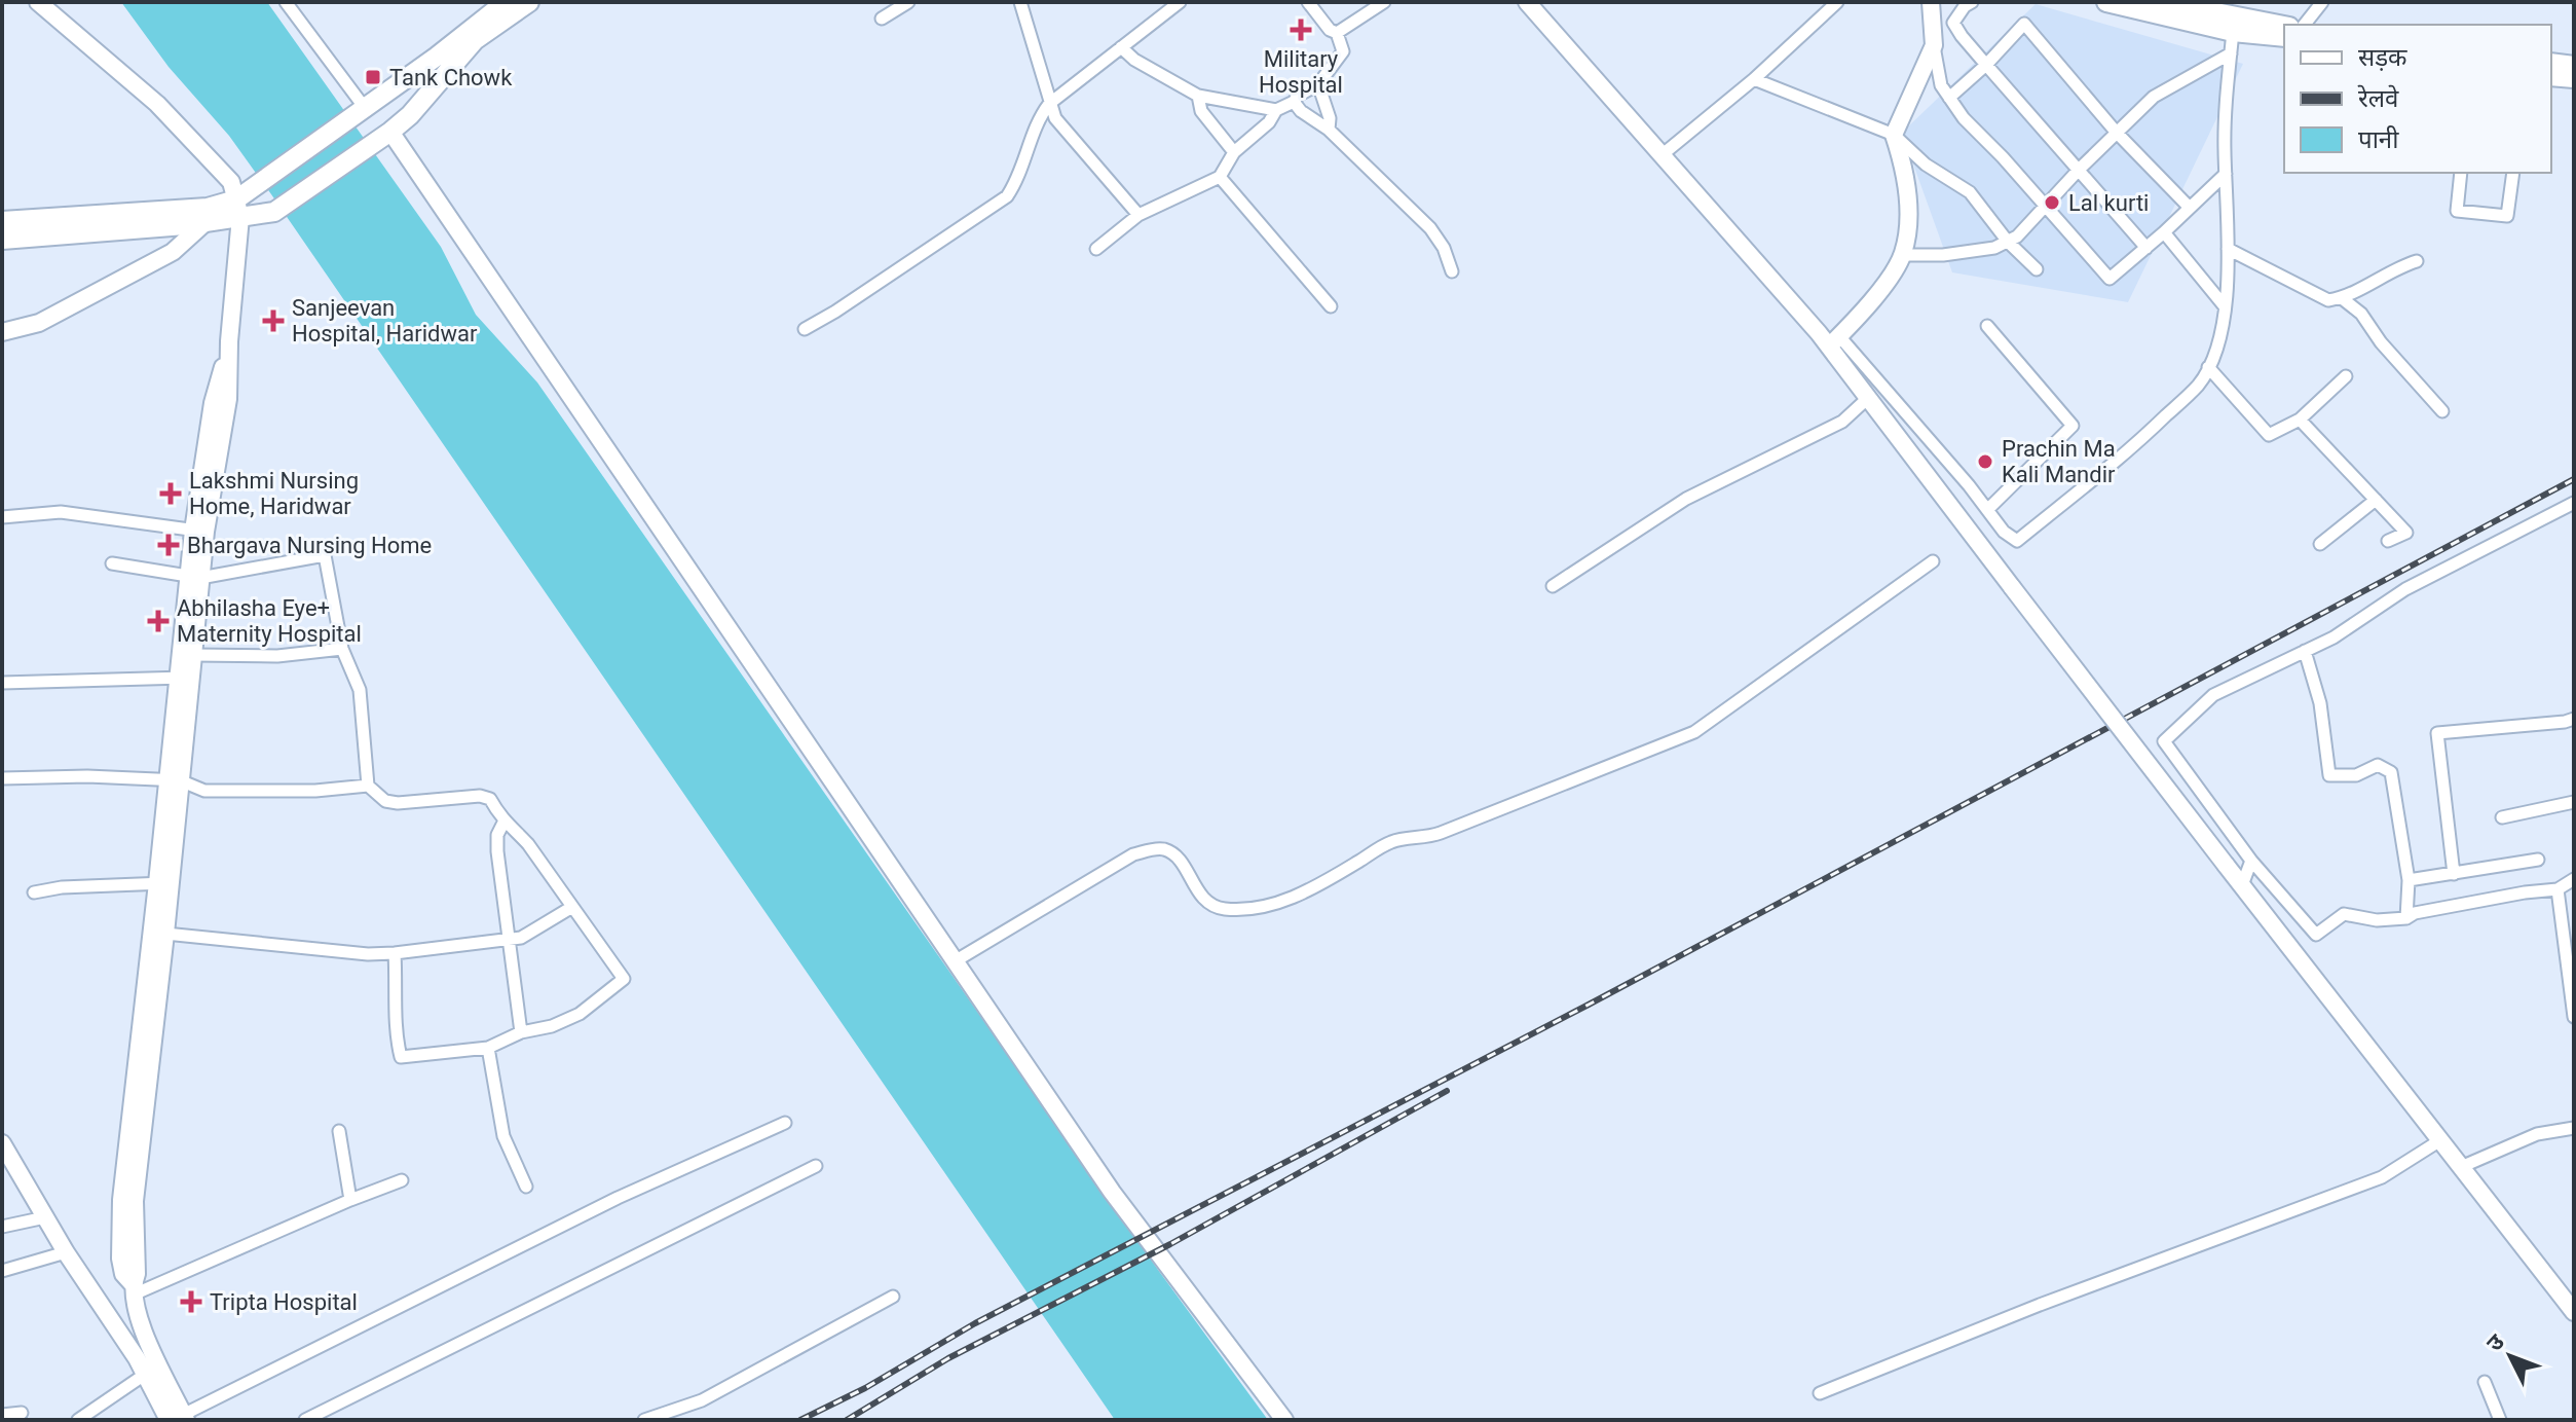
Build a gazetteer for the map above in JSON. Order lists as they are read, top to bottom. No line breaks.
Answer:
{"places":{"health":["Military Hospital","Sanjeevan Hospital, Haridwar","Lakshmi Nursing Home, Haridwar","Bhargava Nursing Home","Abhilasha Eye+ Maternity Hospital","Tripta Hospital"],"transit":["Tank Chowk"],"other":["Lal kurti","Prachin Ma Kali Mandir"]},"legend":["सड़क","रेलवे","पानी"],"north":"top left"}
